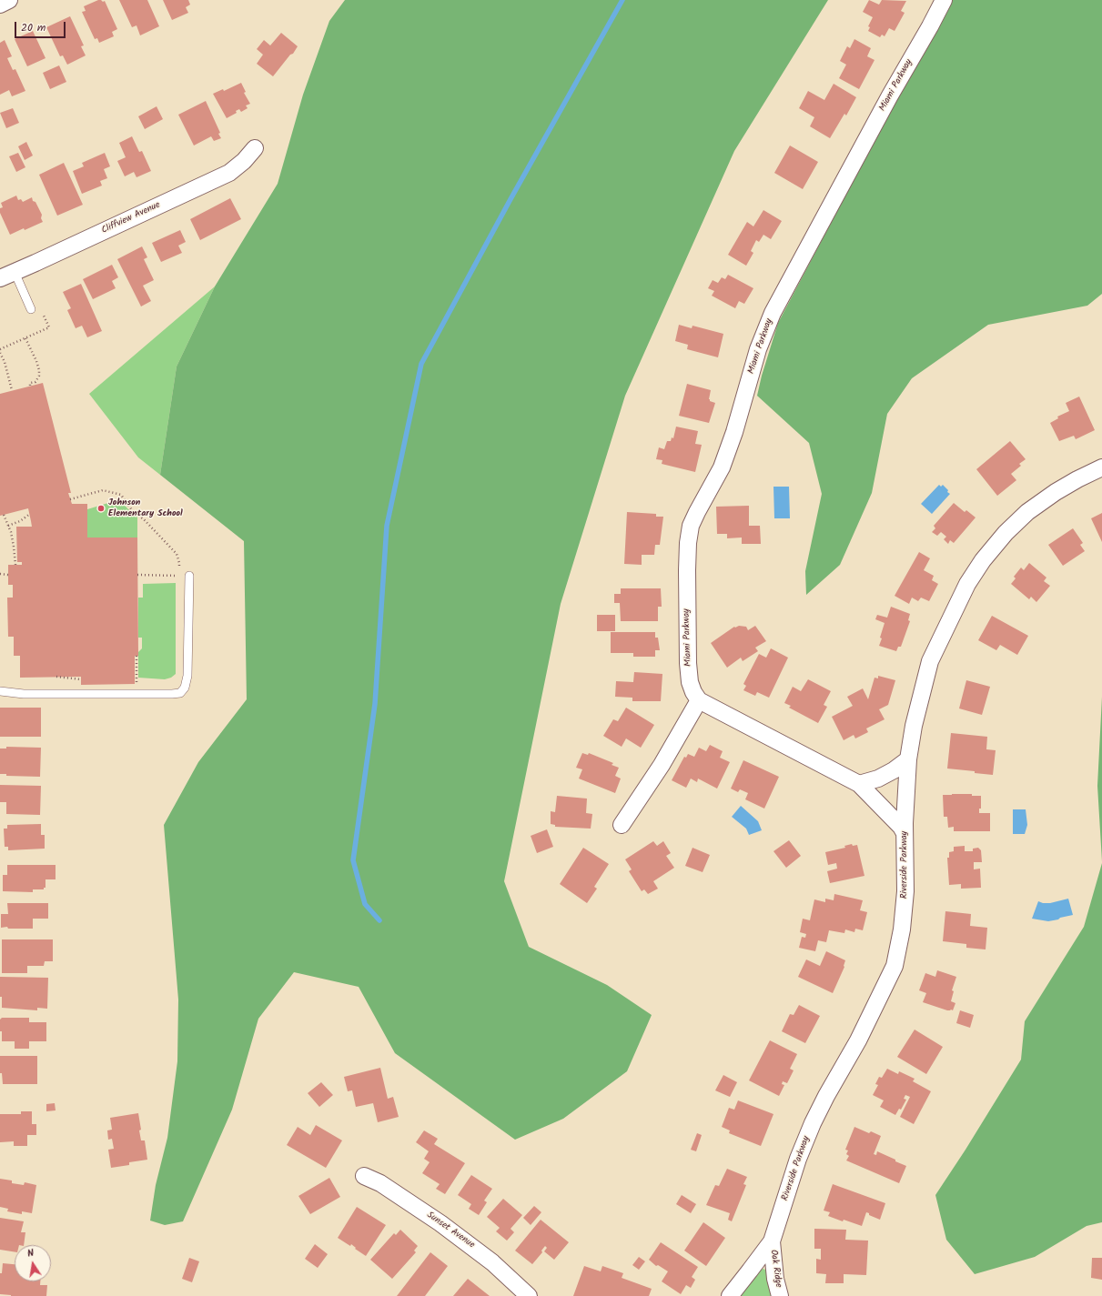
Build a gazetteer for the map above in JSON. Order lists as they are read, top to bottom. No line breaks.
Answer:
{"streets":{"street":["Miami Parkway","Cliffview Avenue","Riverside Parkway","Sunset Avenue","Oak Ridge"]},"crossings":[["Riverside Parkway","Oak Ridge"]],"places":["Johnson Elementary School"],"scale_bar":"20 m","north":"top"}
